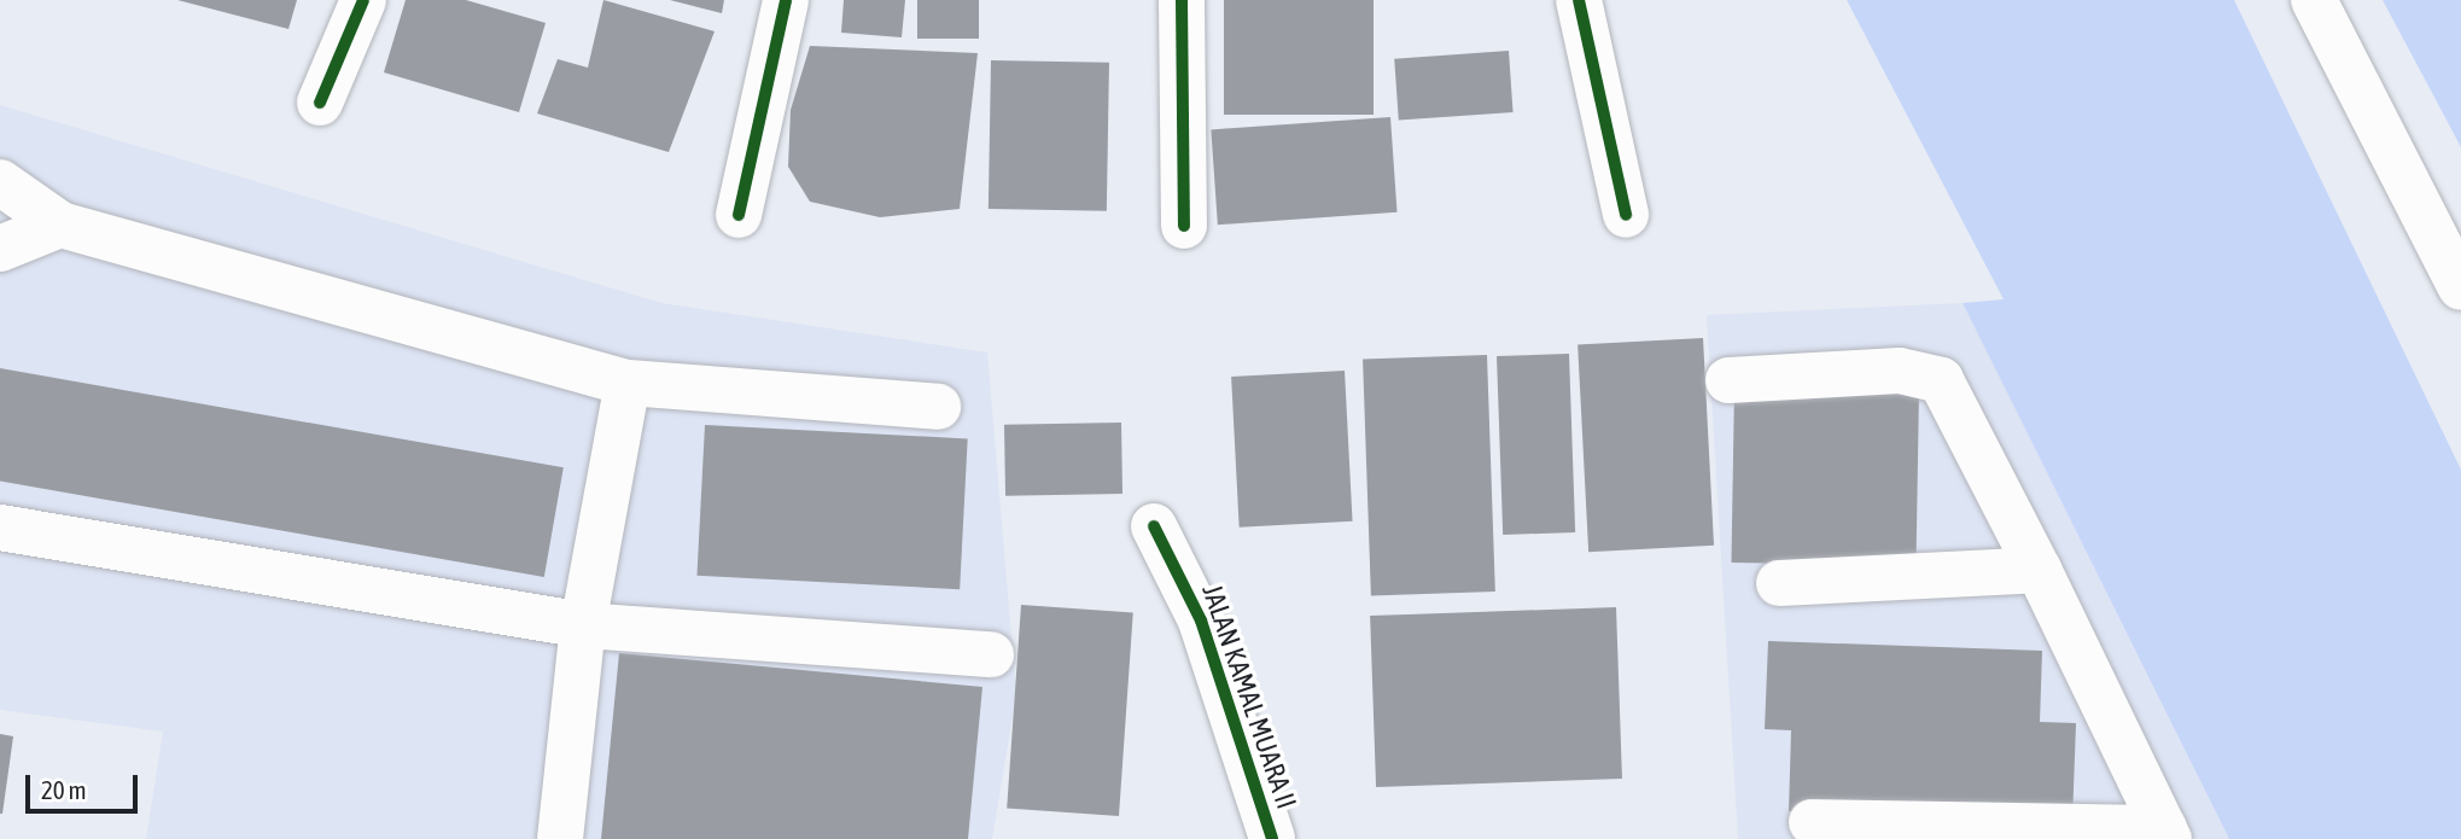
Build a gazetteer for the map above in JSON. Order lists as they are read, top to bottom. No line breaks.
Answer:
{"streets":{"street":["JALAN KAMAL MUARA II"]},"scale_bar":"20 m"}
